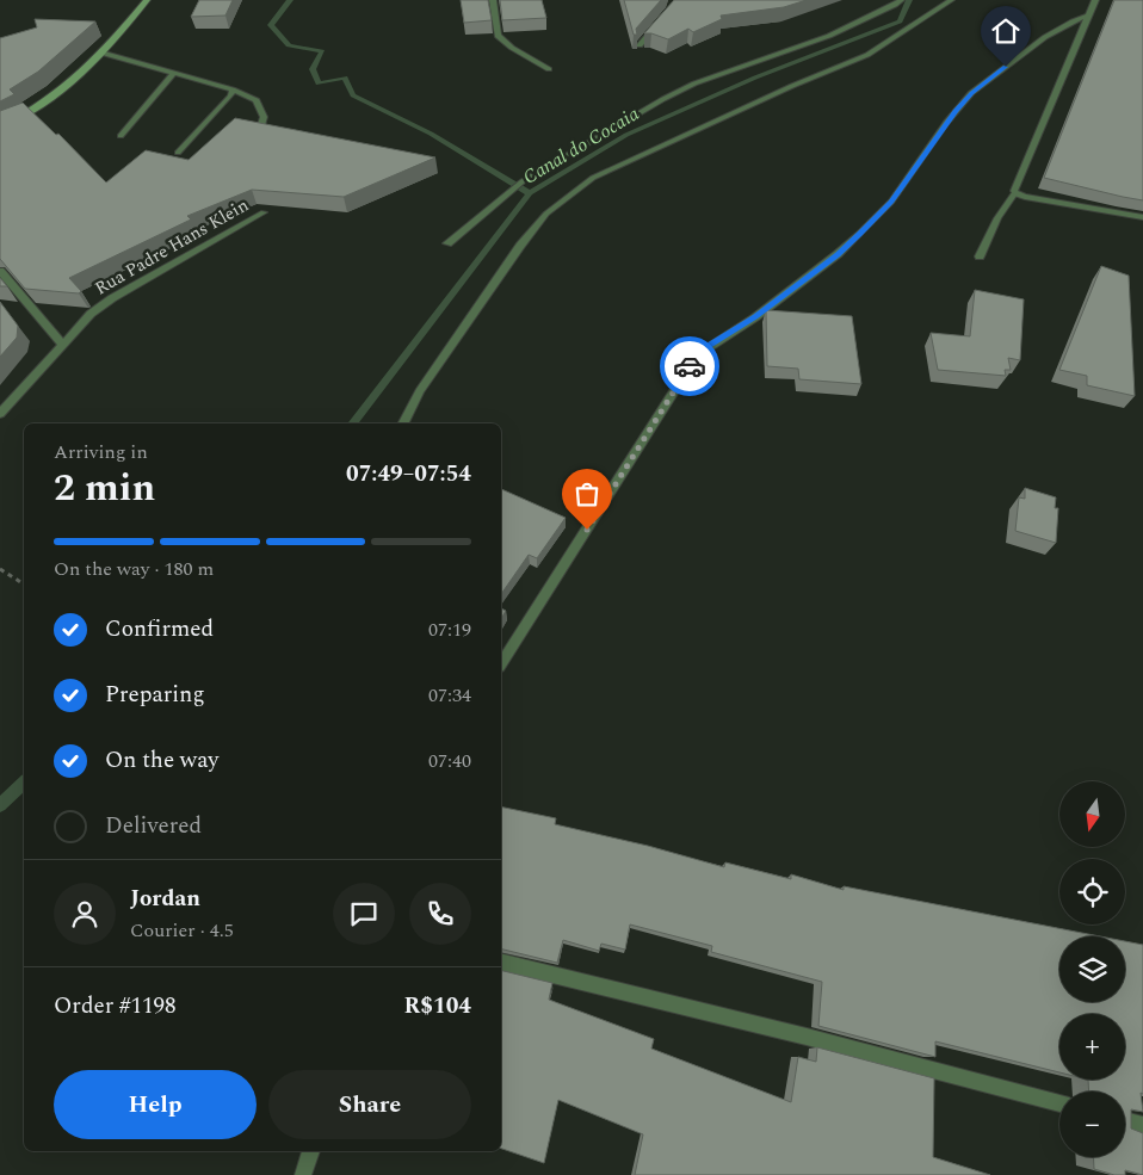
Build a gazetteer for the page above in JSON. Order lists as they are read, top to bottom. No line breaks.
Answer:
{"streets":{"street":["Rua Padre Hans Klein"]},"water":["Canal do Cocaia"],"north":"bottom","page":{"heading":["2 min","Arriving in","07:49–07:54"],"panel":["Jordan","Courier · 4.5","Order #1198","R$104"],"bar":"On the way · 180 m","list":[["Confirmed","07:19"],["Preparing","07:34"],["On the way","07:40"],"Delivered"],"map_buttons":["+","−"],"buttons":["Help","Share"]}}
